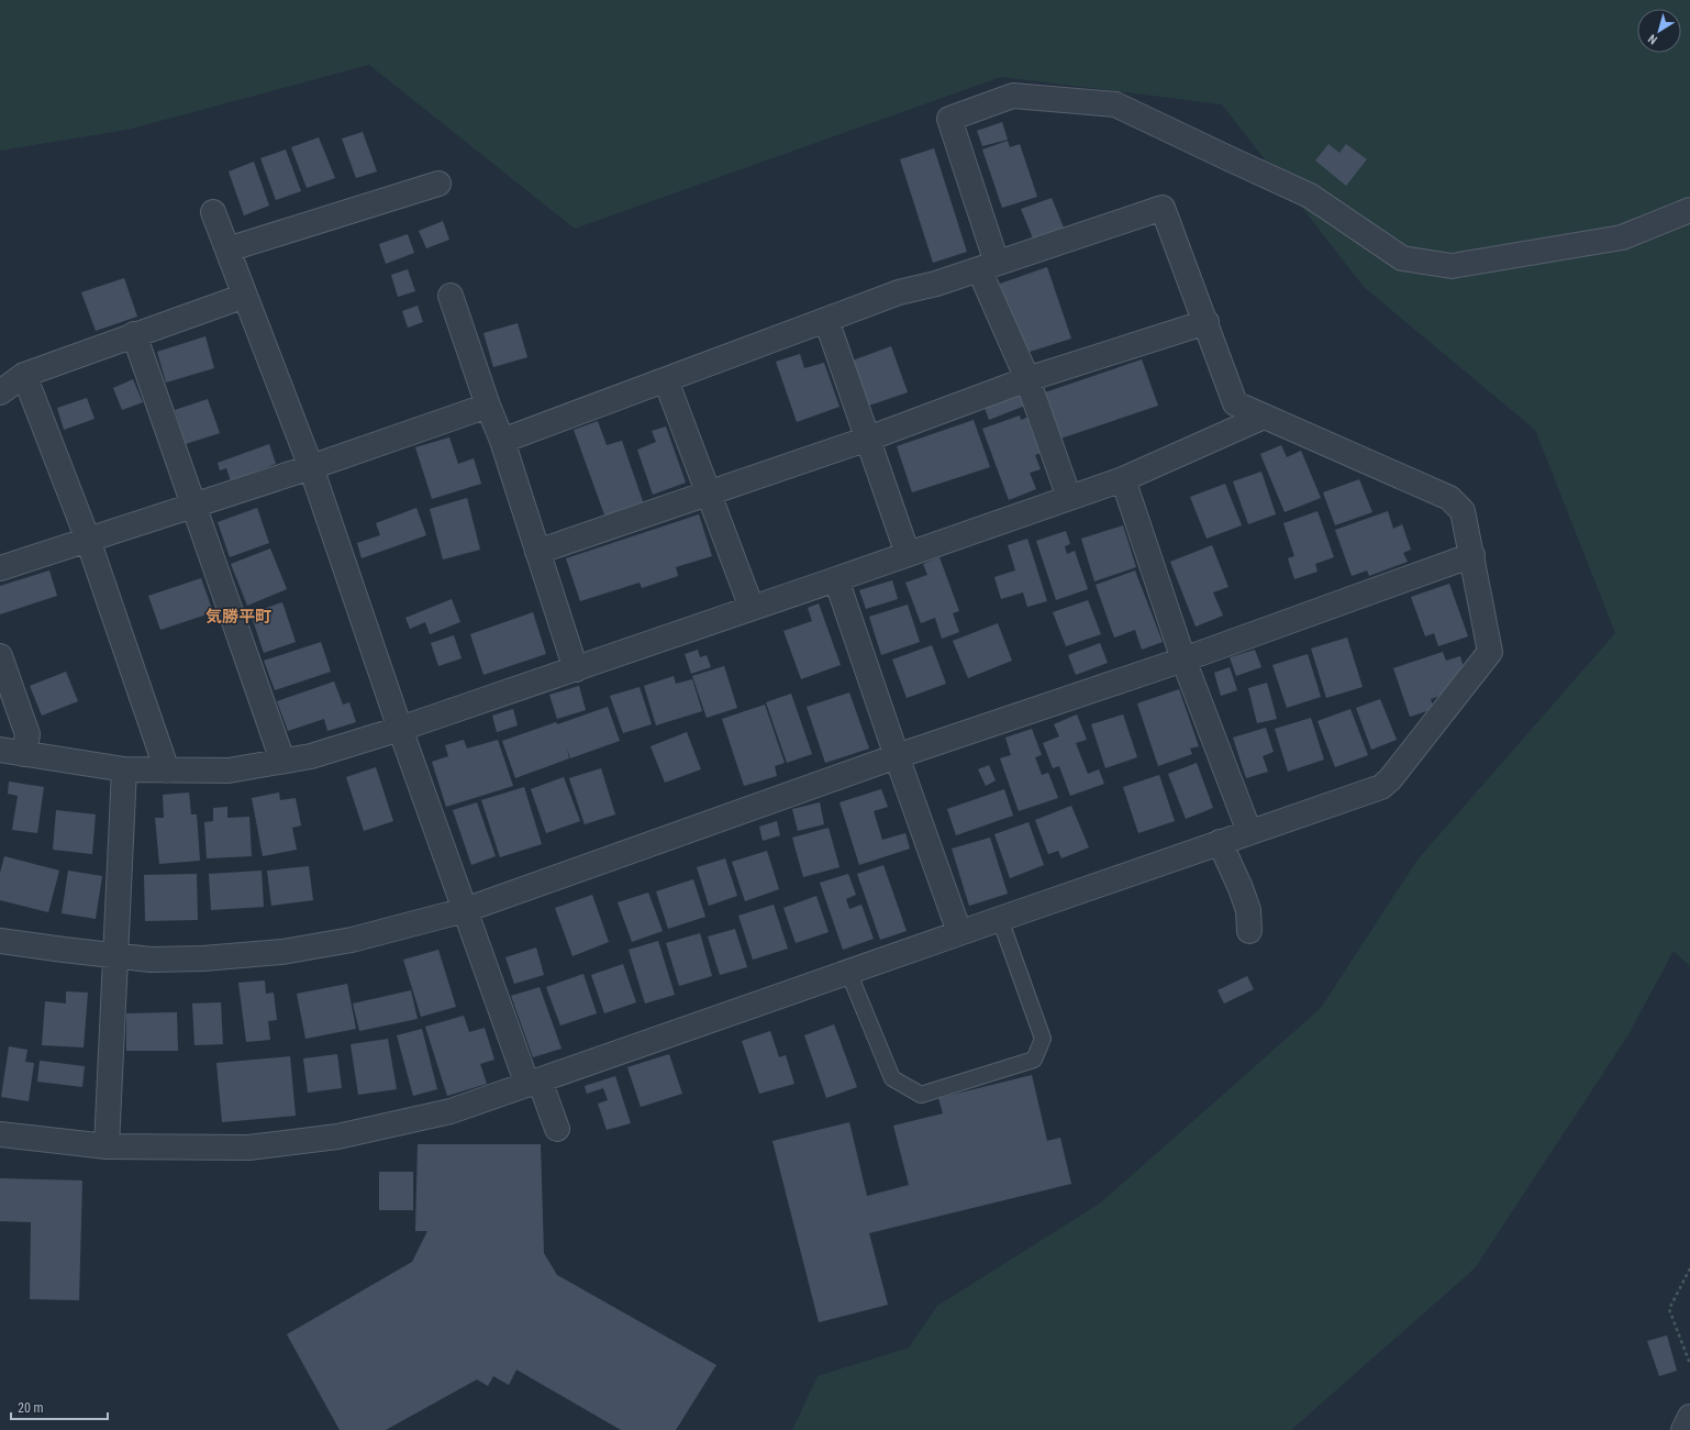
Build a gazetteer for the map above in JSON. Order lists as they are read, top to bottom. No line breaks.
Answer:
{"districts":["気勝平町"],"scale_bar":"20 m","north":"bottom left"}
